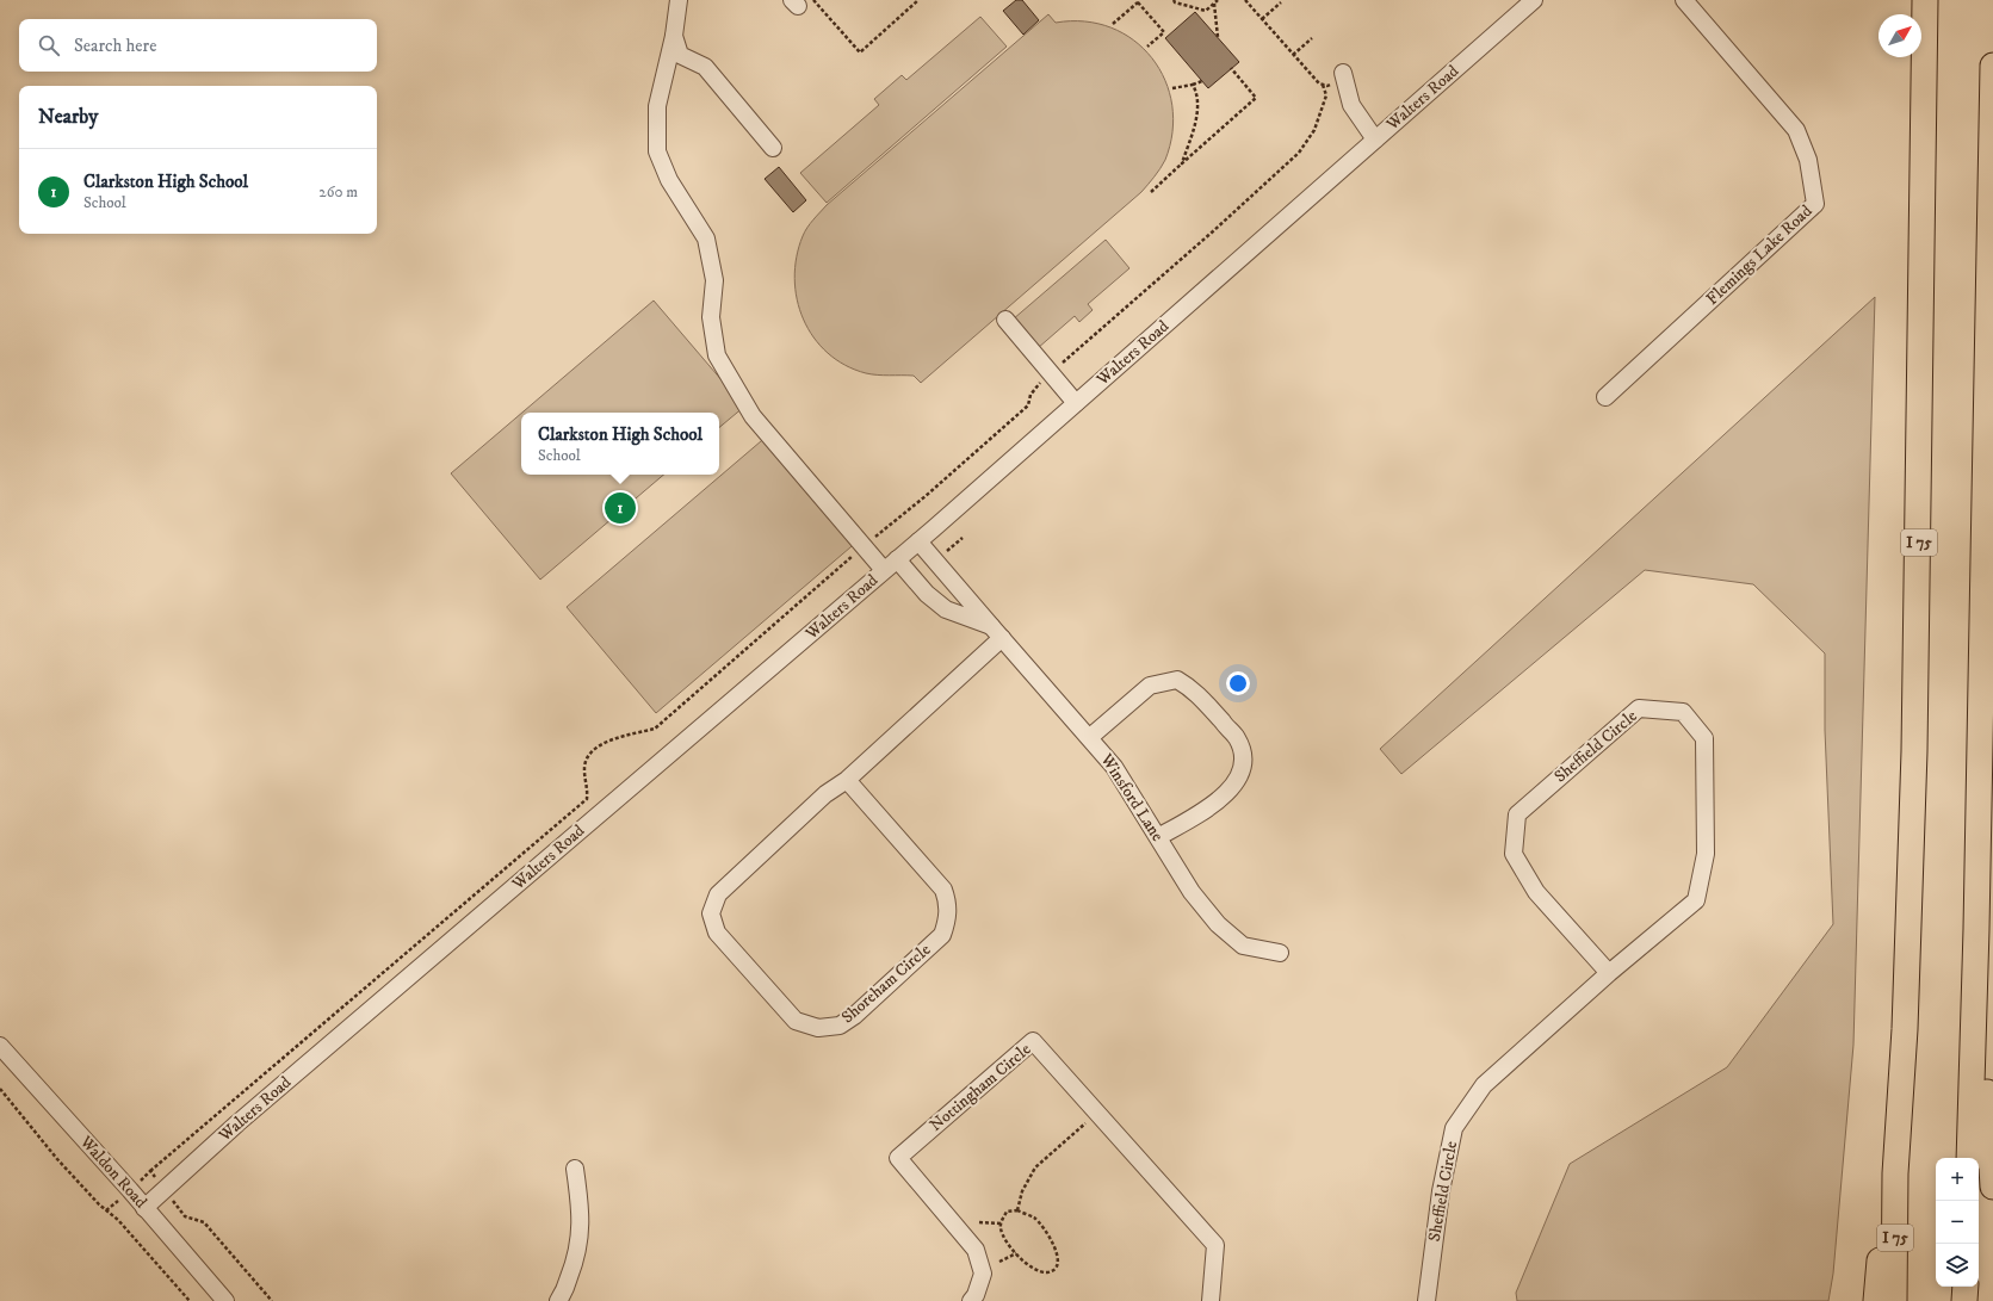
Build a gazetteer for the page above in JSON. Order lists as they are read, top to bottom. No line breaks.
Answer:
{"streets":{"highway":["I 75"],"street":["Walters Road","Flemings Lake Road","Sheffield Circle","Winsford Lane","Shoreham Circle","Nottingham Circle","Waldon Road"]},"crossings":[["Walters Road","Winsford Lane"],["Walters Road","Waldon Road"],["Winsford Lane","Shoreham Circle"]],"north":"top right","page":{"search":"Search here","heading":"Nearby","list":[{"mark":"1","name":"Clarkston High School","note":"School","value":"260 m"}],"popup":["Clarkston High School","School"],"pins":"1","map_buttons":["+","−"]}}
